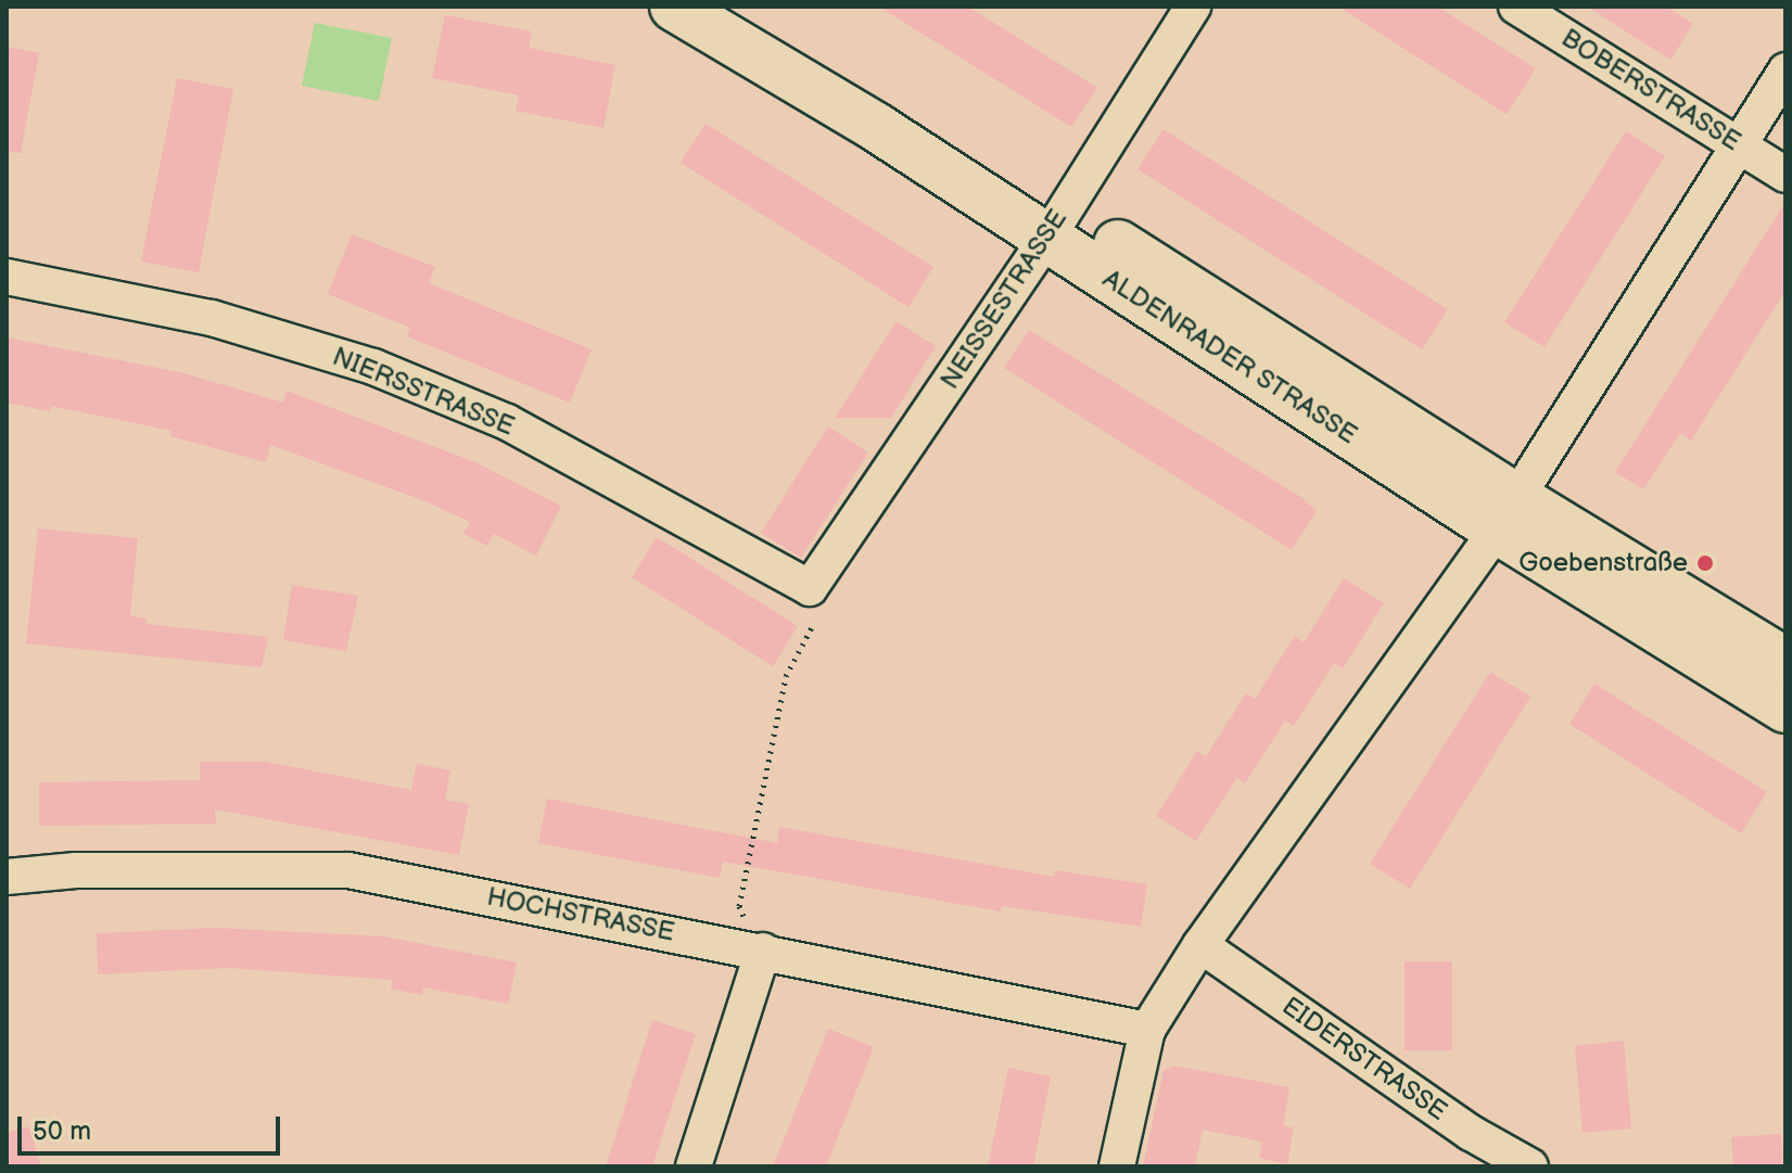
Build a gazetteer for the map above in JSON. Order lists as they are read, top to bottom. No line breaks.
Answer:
{"streets":{"street":["BOBERSTRASSE","NEISSESTRASSE","ALDENRADER STRASSE","NIERSSTRASSE","HOCHSTRASSE","EIDERSTRASSE"]},"crossings":[["NEISSESTRASSE","ALDENRADER STRASSE"],["NEISSESTRASSE","NIERSSTRASSE"]],"places":["Goebenstraße"],"scale_bar":"50 m"}
